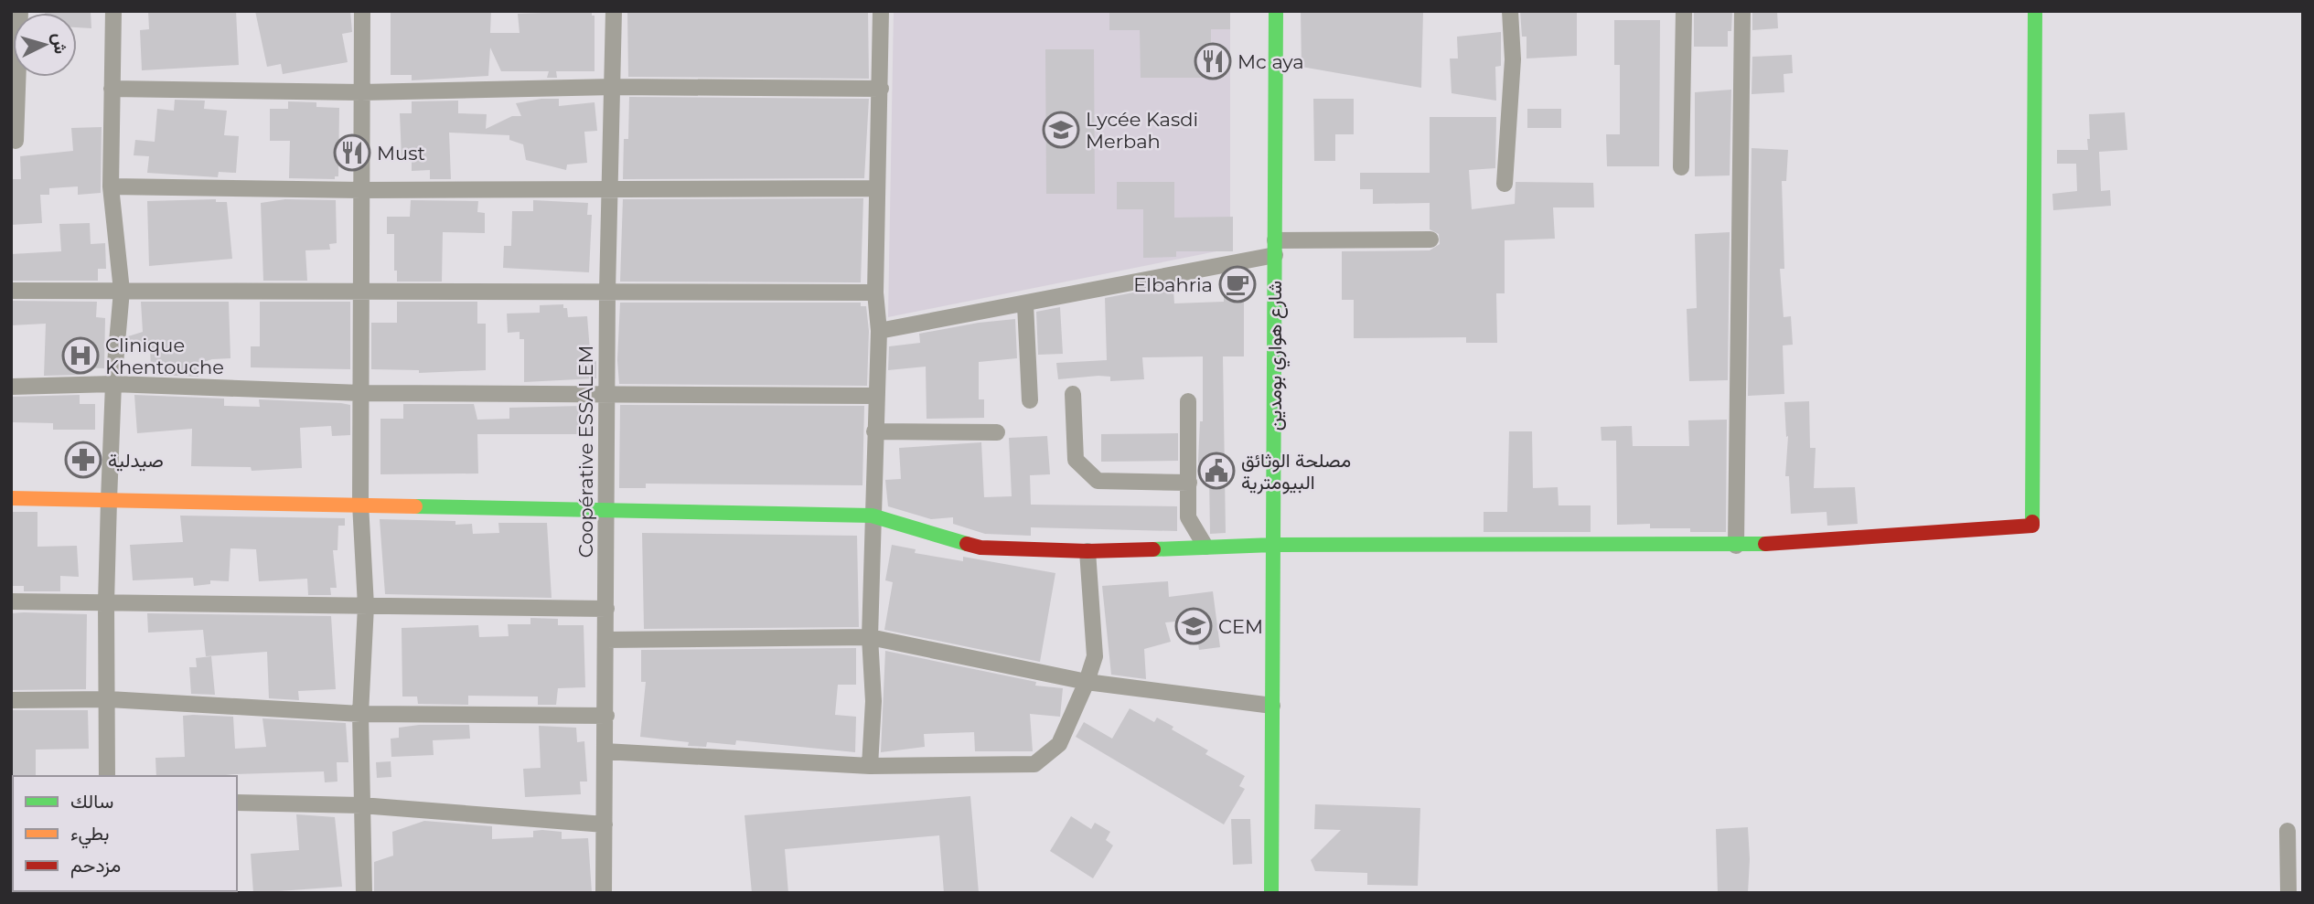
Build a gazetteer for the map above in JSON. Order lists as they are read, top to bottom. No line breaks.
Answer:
{"streets":{"street":["شارع هواري بومدين","Coopérative ESSALEM"]},"places":{"restaurant":["Mc aya","Must"],"school or university":["Lycée Kasdi Merbah","CEM"],"cafe":["Elbahria"],"hospital":["Clinique Khentouche"],"pharmacy":["صيدلية"],"public building":["مصلحة الوثائق البيومترية"]},"legend":["سالك","بطيء","مزدحم"],"north":"right"}
